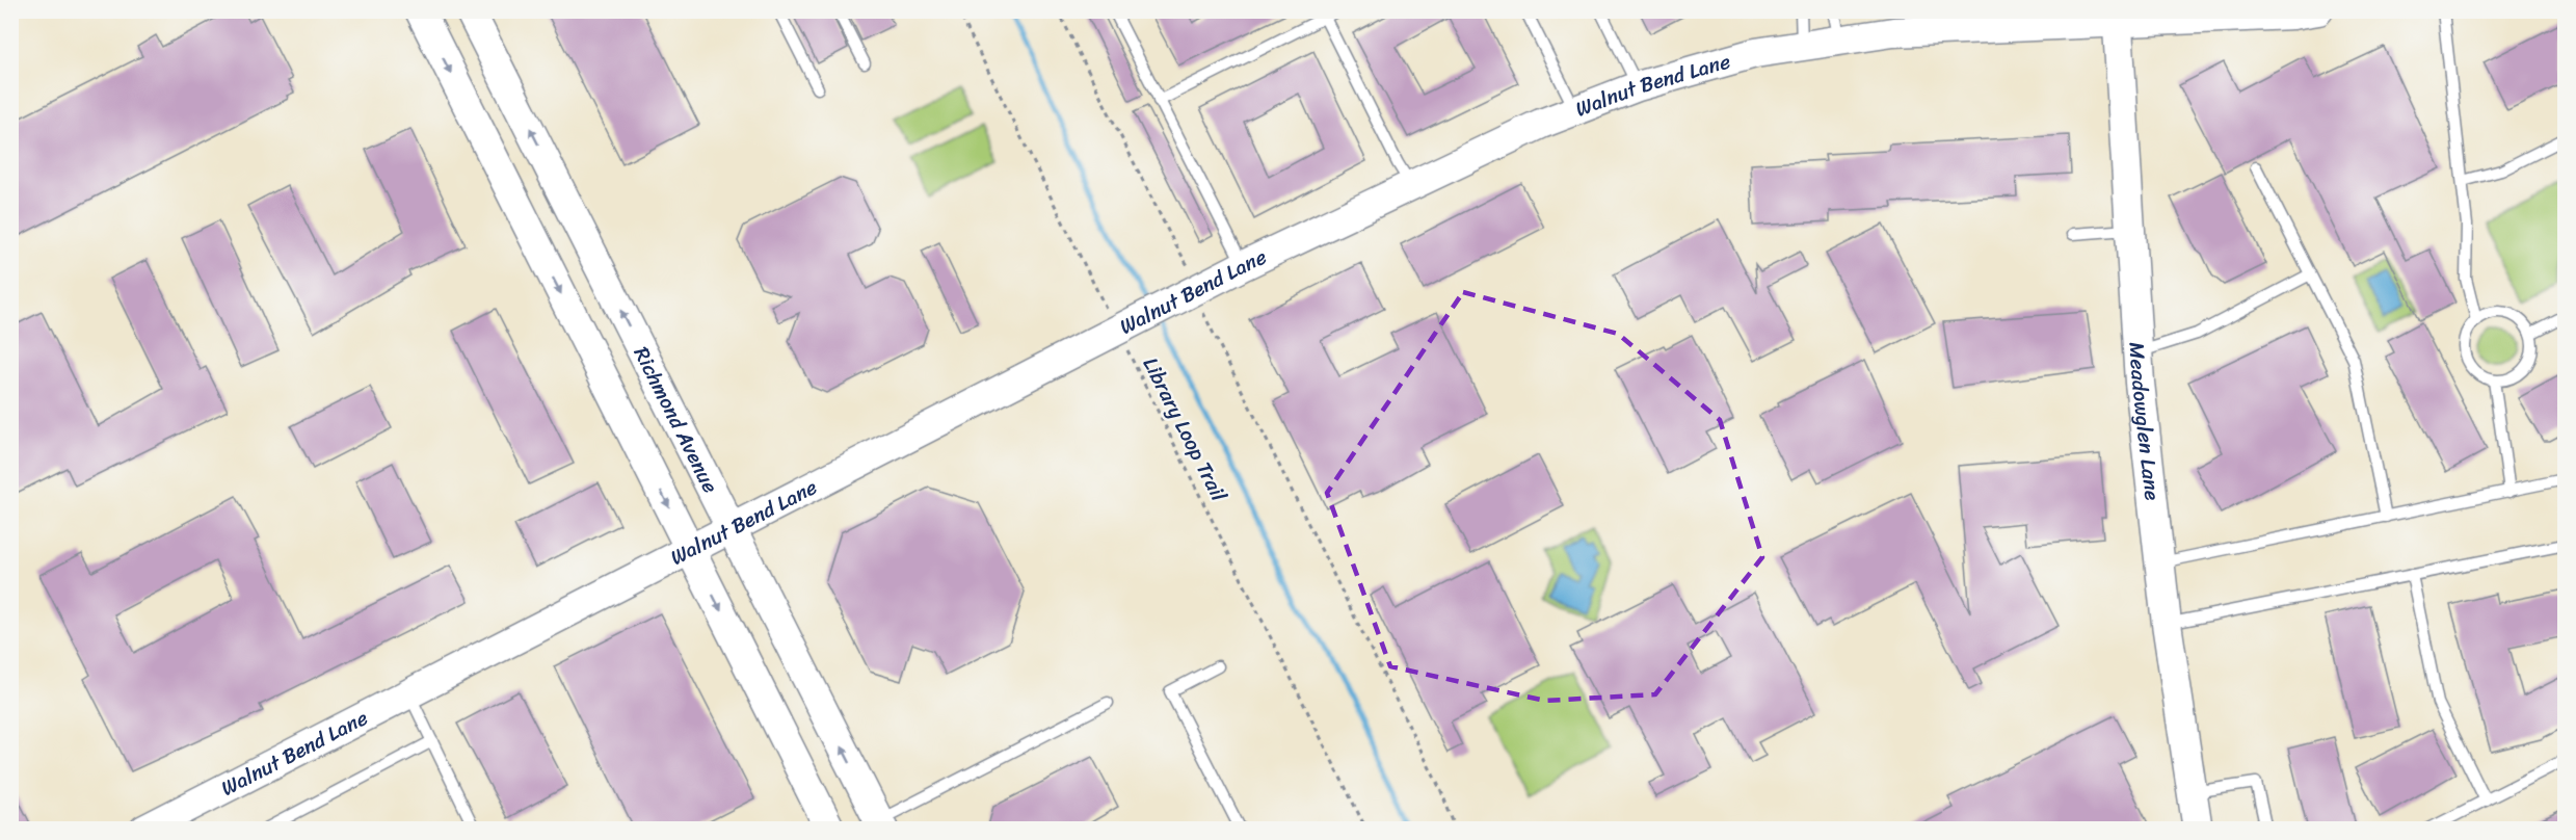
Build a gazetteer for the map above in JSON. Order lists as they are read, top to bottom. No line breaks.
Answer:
{"streets":{"street":["Walnut Bend Lane","Richmond Avenue","Meadowglen Lane"],"path":["Library Loop Trail"]},"crossings":[["Walnut Bend Lane","Richmond Avenue"],["Walnut Bend Lane","Meadowglen Lane"],["Walnut Bend Lane","Library Loop Trail"]]}
